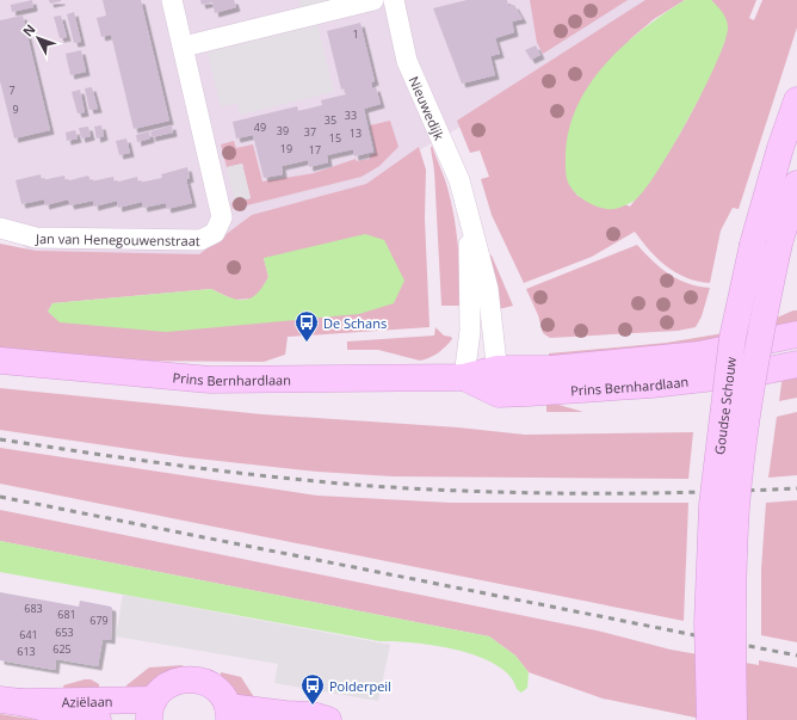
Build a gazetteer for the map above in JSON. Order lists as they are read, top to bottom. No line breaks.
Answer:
{"streets":{"main road":["Prins Bernhardlaan","Goudse Schouw","Aziëlaan"],"street":["Nieuwedijk","Jan van Henegouwenstraat"]},"crossings":[["Nieuwedijk","Prins Bernhardlaan"]],"places":{"bus stop":["De Schans","Polderpeil"]},"house_numbers":["1","7","9","33","35","49","39","37","13","15","19","17","683","681","679","653","641","625","613"],"north":"top left"}
